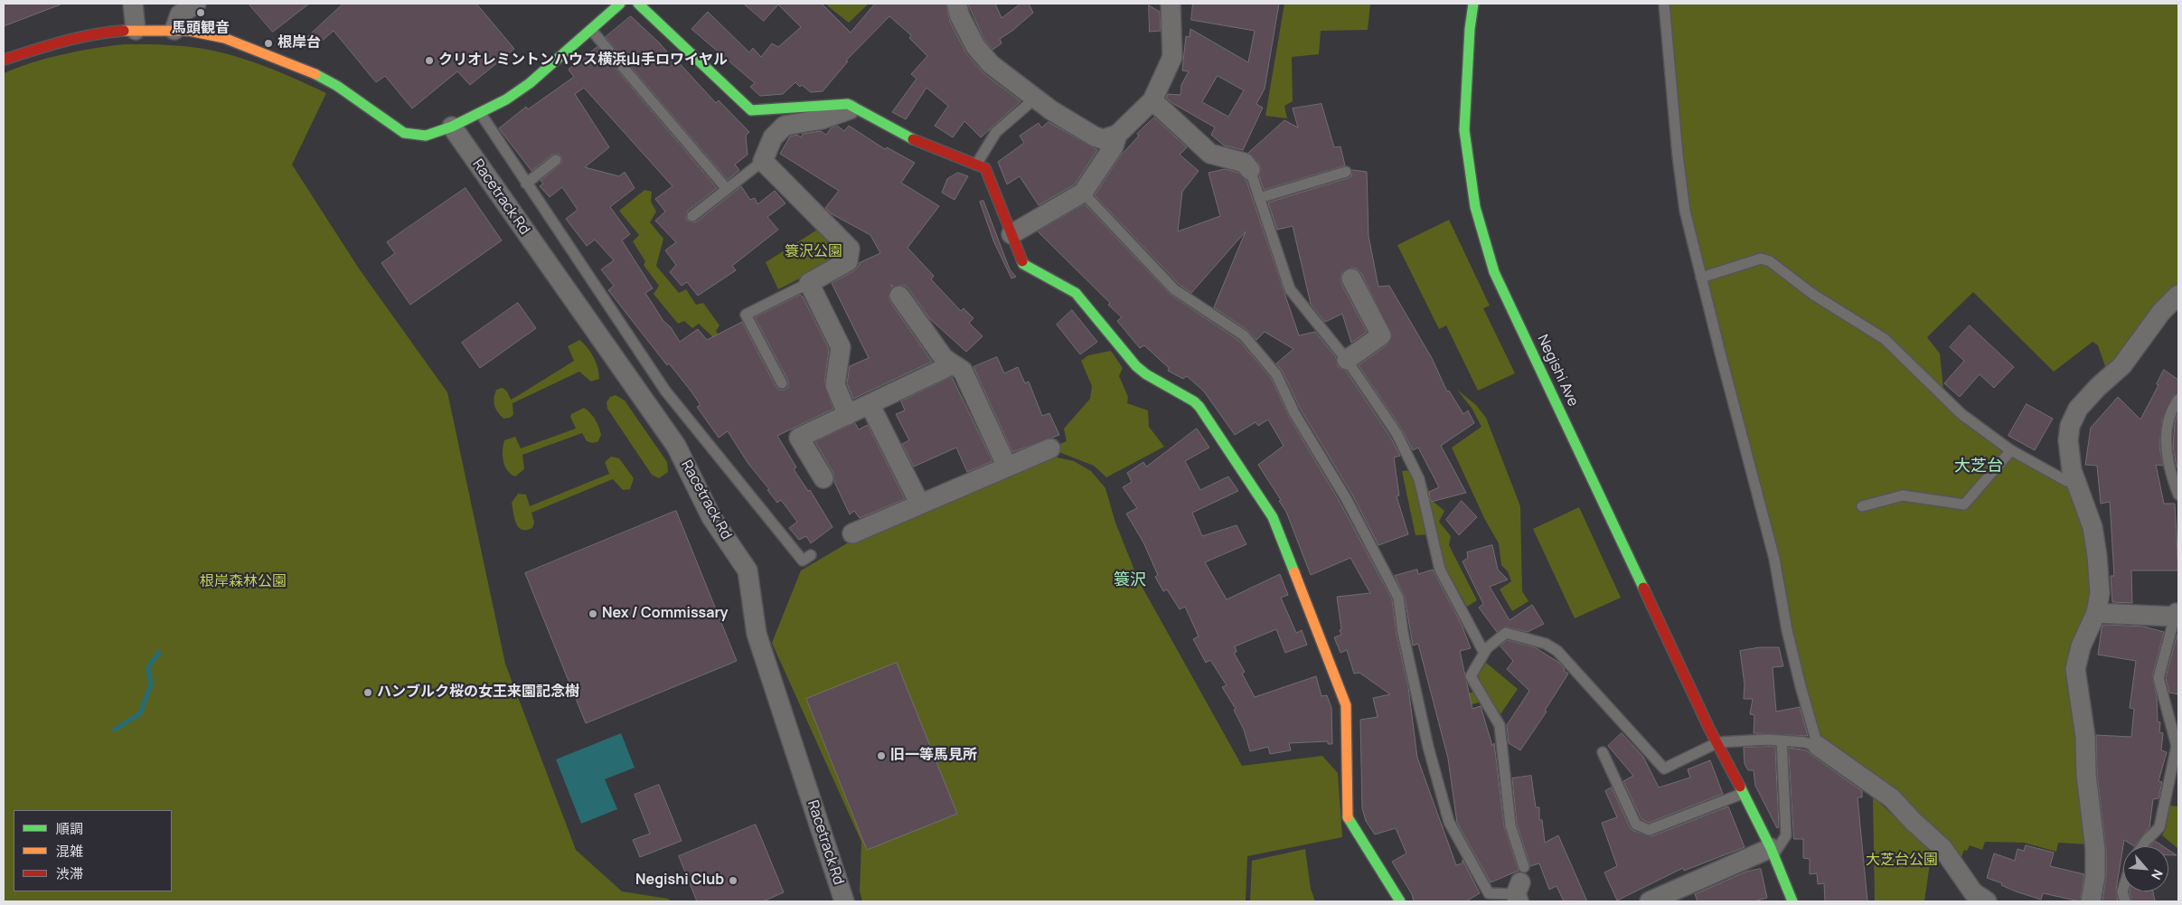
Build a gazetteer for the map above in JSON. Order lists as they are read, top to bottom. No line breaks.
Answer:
{"streets":{"street":["Racetrack Rd","Negishi Ave"]},"districts":["大芝台","簑沢"],"parks":["簑沢公園","根岸森林公園","大芝台公園"],"places":["馬頭観音","根岸台","クリオレミントンハウス横浜山手ロワイヤル","Nex / Commissary","ハンブルク桜の女王来園記念樹","旧一等馬見所","Negishi Club"],"legend":["順調","混雑","渋滞"],"north":"bottom right"}
